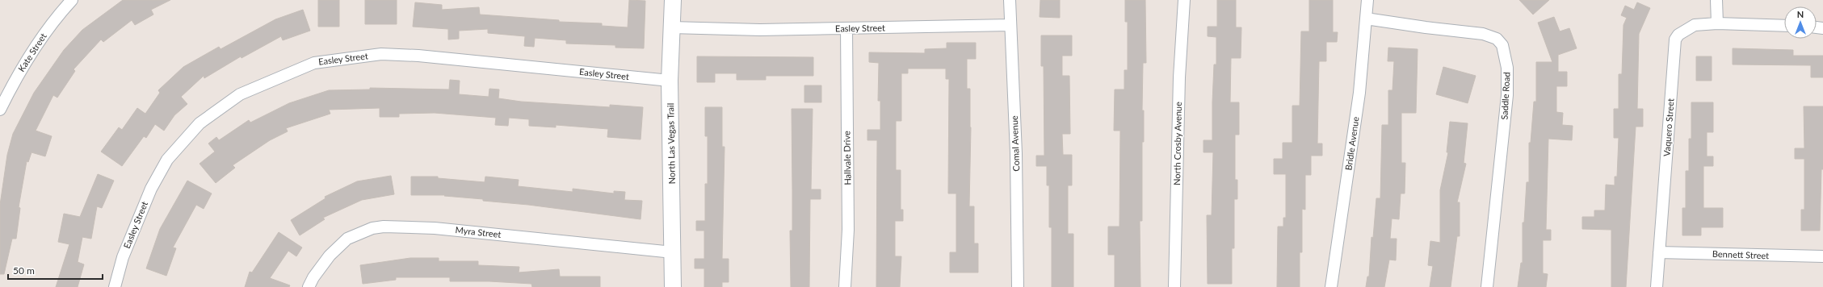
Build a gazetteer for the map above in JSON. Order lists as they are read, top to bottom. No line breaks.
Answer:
{"streets":{"street":["Easley Street","Kate Street","Saddle Road","Vaquero Street","North Las Vegas Trail","Comal Avenue","North Crosby Avenue","Bridle Avenue","Hallvale Drive","Myra Street","Bennett Street"]},"crossings":[["Easley Street","North Las Vegas Trail"],["Easley Street","Comal Avenue"],["Easley Street","Hallvale Drive"],["Saddle Road","Bridle Avenue"],["Vaquero Street","Bennett Street"],["North Las Vegas Trail","Myra Street"]],"scale_bar":"50 m","north":"top"}
